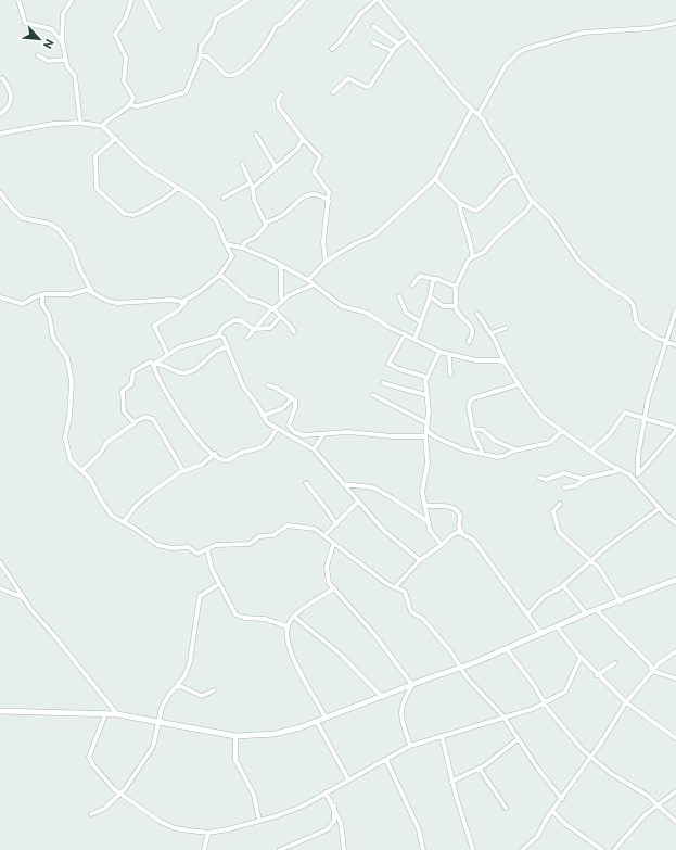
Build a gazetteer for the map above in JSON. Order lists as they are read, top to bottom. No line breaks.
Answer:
{"north":"bottom right"}
